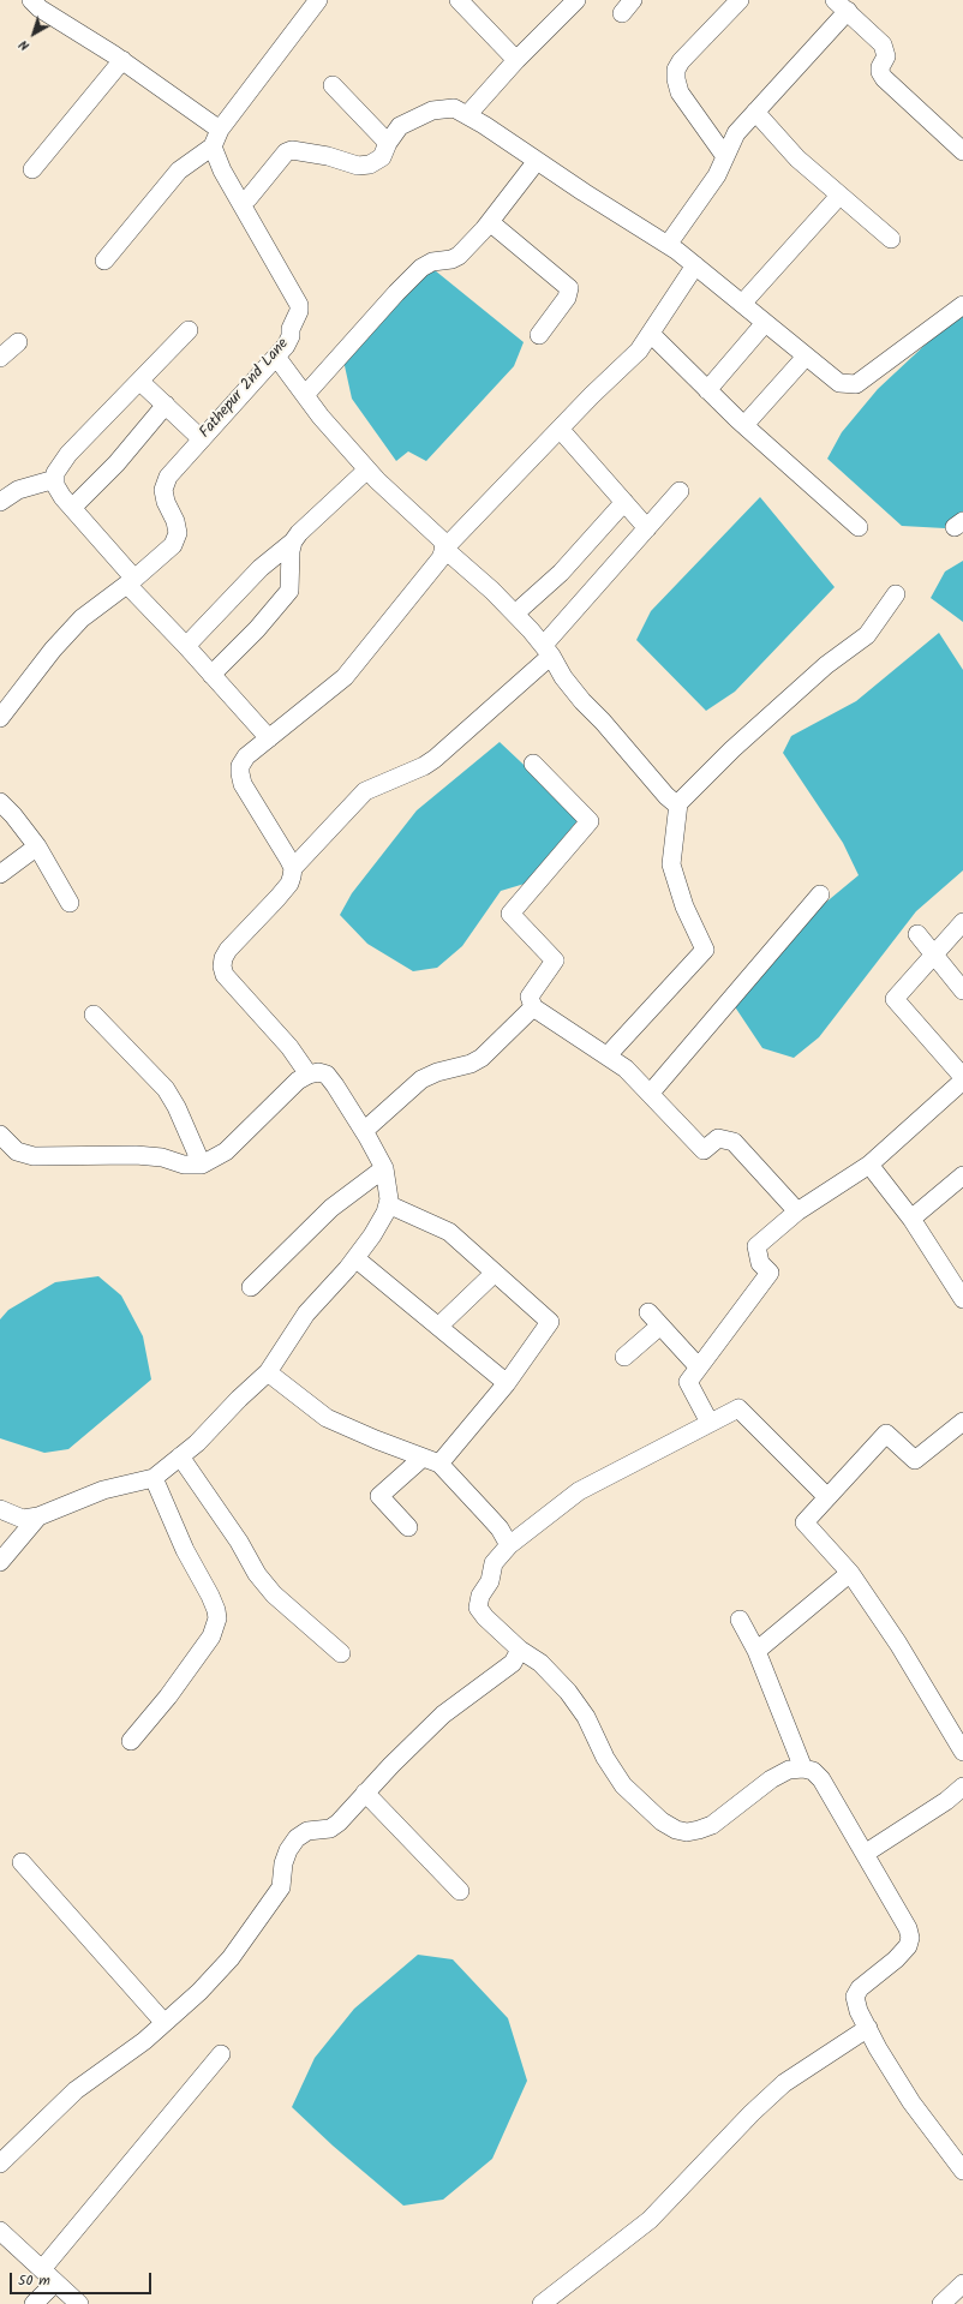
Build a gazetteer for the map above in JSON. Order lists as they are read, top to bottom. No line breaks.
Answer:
{"streets":{"street":["Fathepur 2nd Lane"]},"scale_bar":"50 m","north":"bottom left"}
